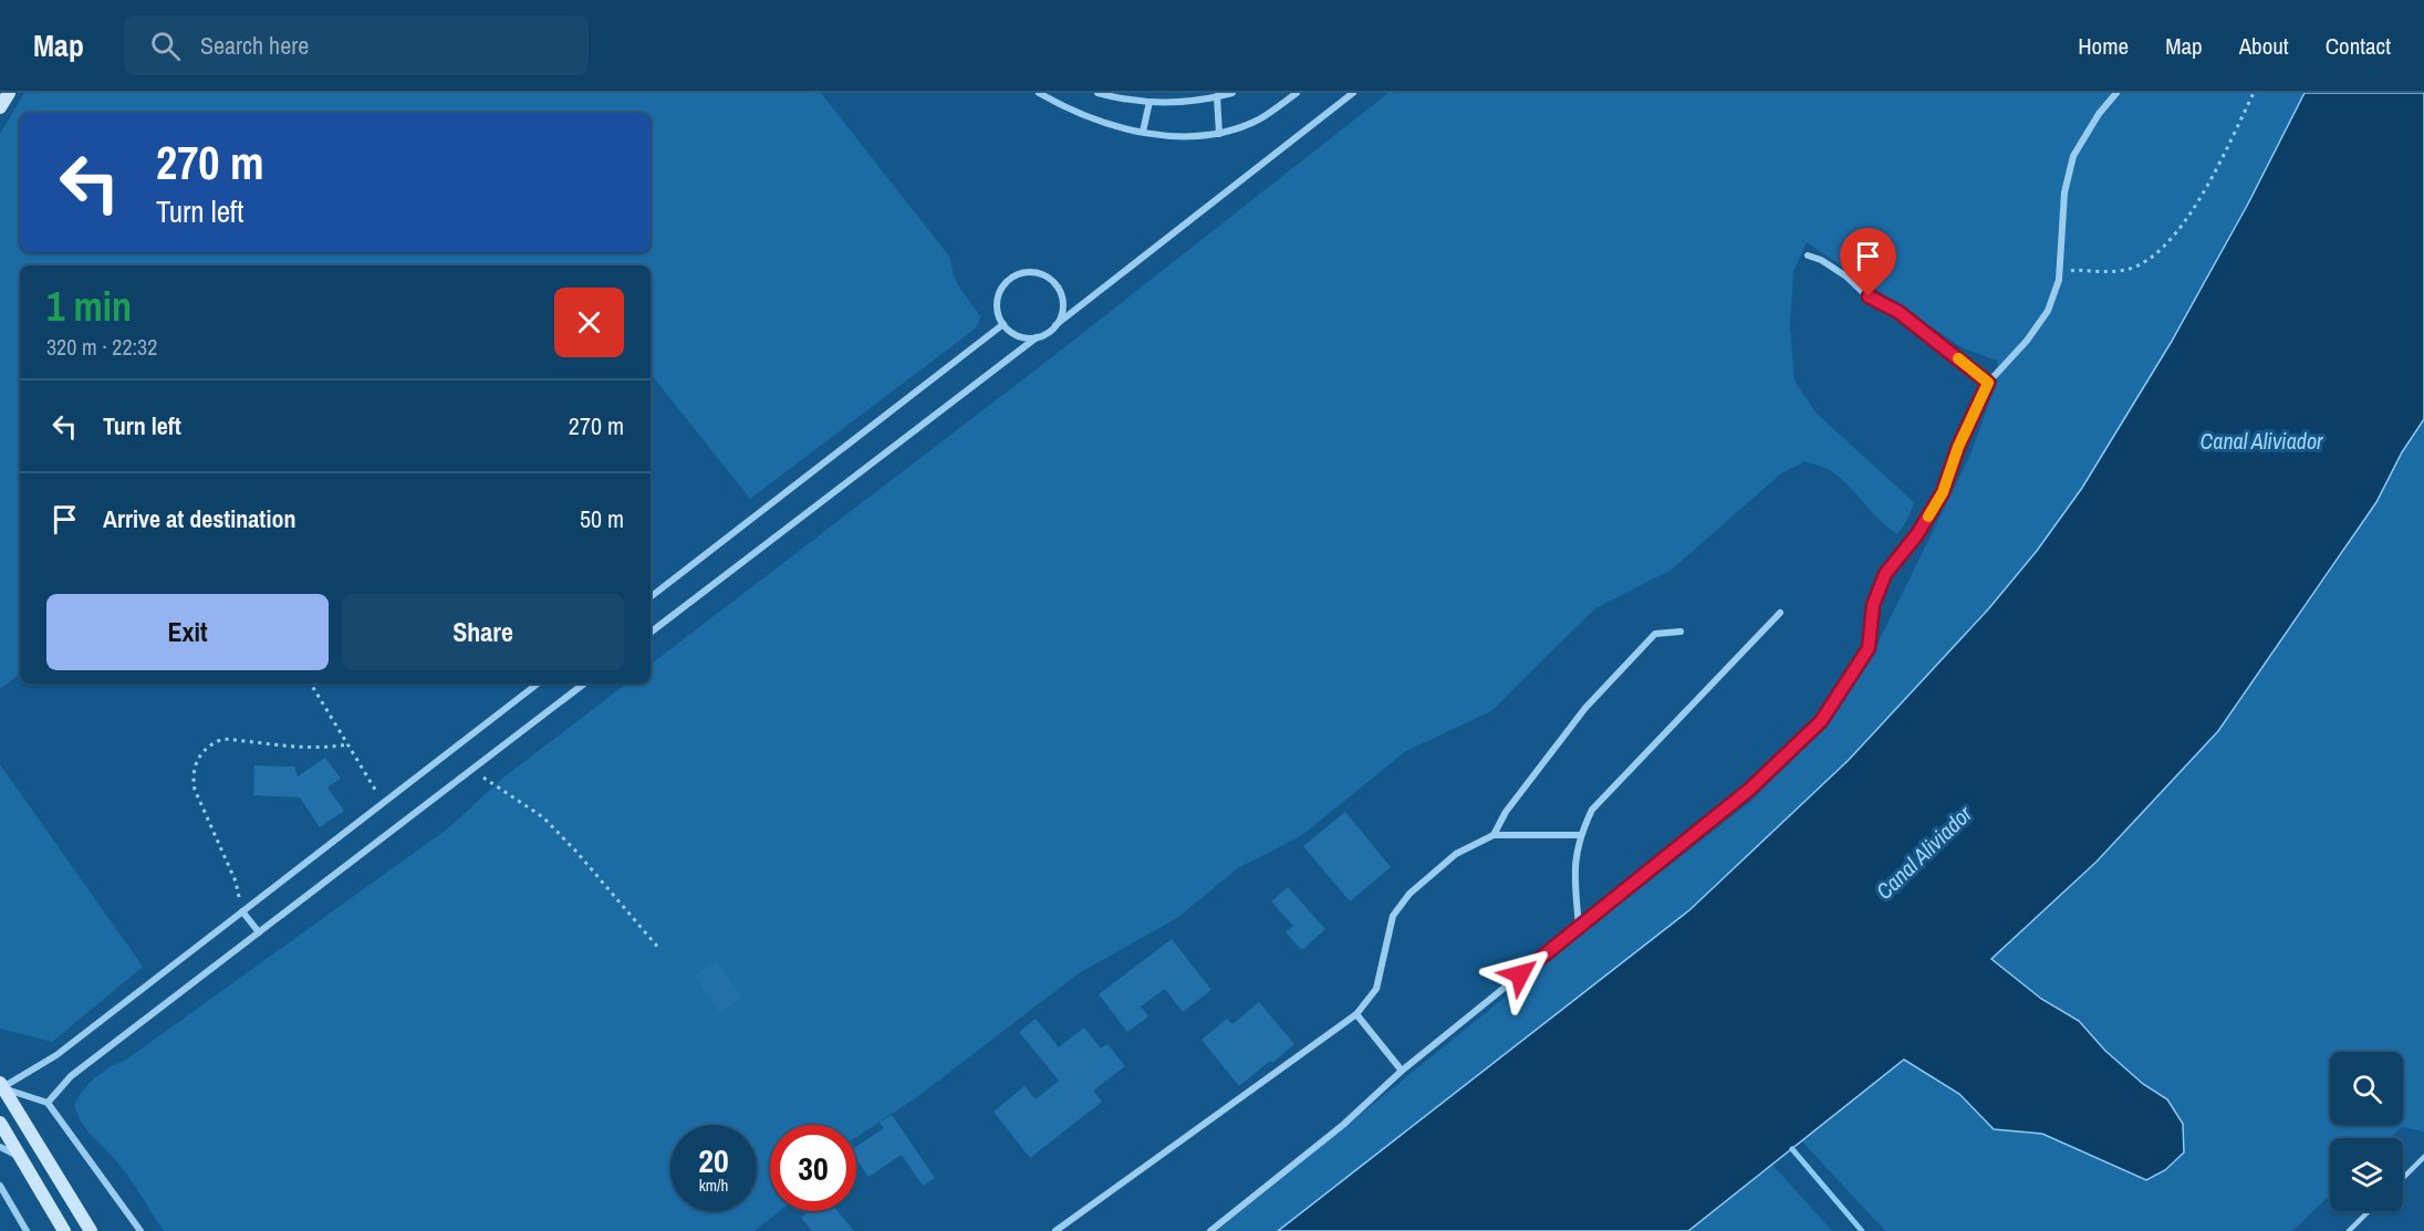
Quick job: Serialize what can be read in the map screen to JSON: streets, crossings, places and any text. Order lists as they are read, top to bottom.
{
  "water": ["Canal Aliviador"],
  "page": {
    "header": "Map",
    "search": "Search here",
    "nav": [
      "Home",
      "Map",
      "About",
      "Contact"
    ],
    "turn": ["270 m", "Turn left"],
    "heading": ["1 min", "320 m · 22:32"],
    "list": [
      {
        "name": "Turn left",
        "value": "270 m"
      },
      {
        "name": "Arrive at destination",
        "value": "50 m"
      }
    ],
    "buttons": ["Exit", "Share"],
    "speed": "20 km/h",
    "limit": "30"
  }
}
